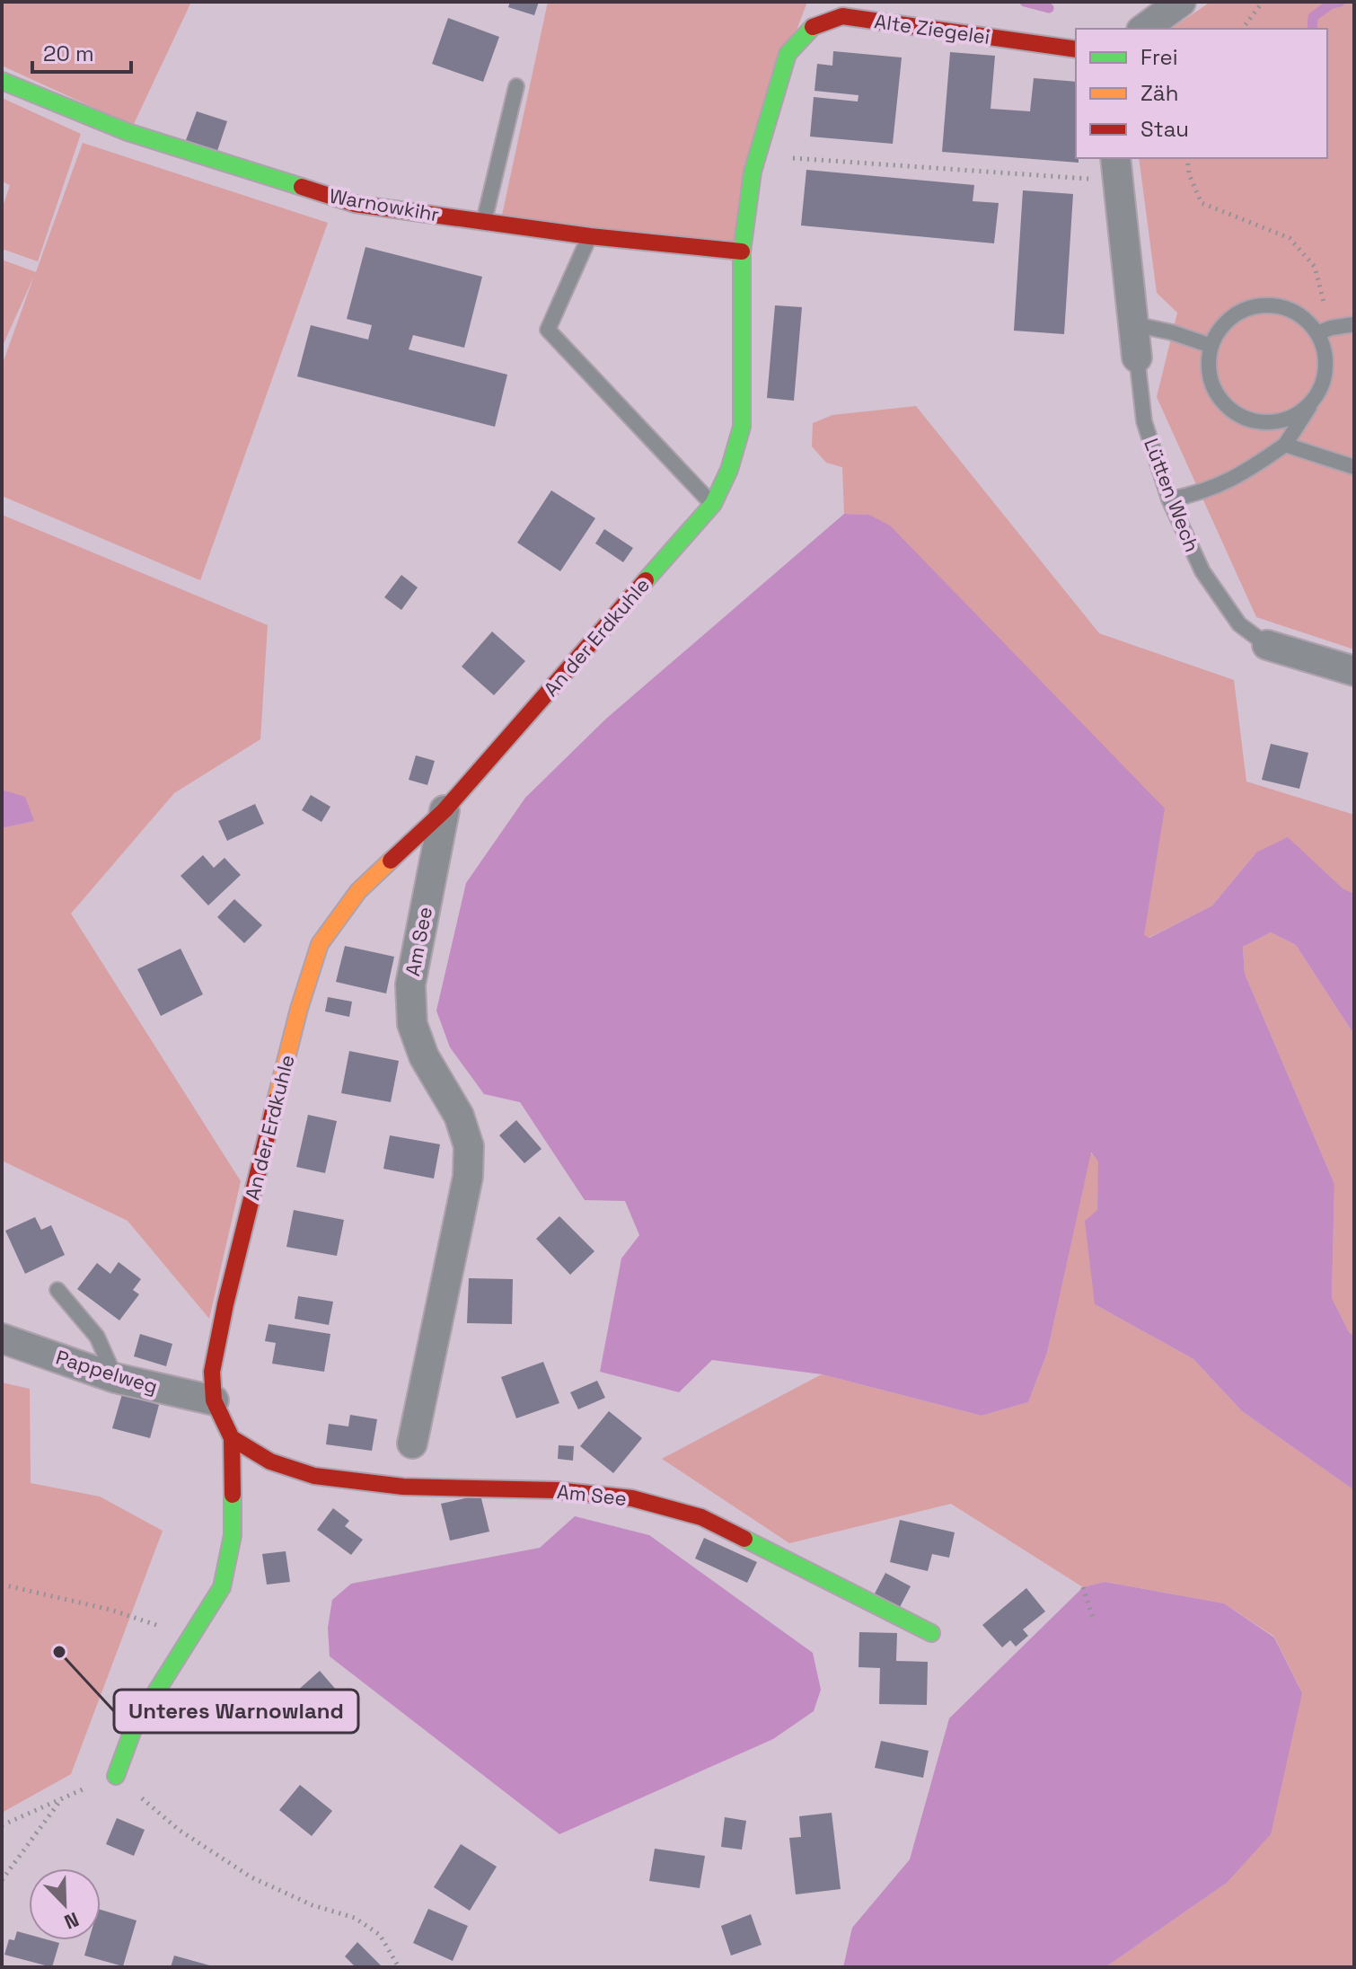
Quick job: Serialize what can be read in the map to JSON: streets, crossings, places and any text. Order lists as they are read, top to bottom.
{
  "streets": {
    "street": [
      "Alte Ziegelei",
      "Warnowkihr",
      "Lütten Wech",
      "An der Erdkuhle",
      "Am See",
      "Pappelweg"
    ]
  },
  "crossings": [
    ["Alte Ziegelei", "Warnowkihr"],
    ["Alte Ziegelei", "An der Erdkuhle"],
    ["Warnowkihr", "An der Erdkuhle"],
    ["An der Erdkuhle", "Am See"],
    ["An der Erdkuhle", "Pappelweg"]
  ],
  "places": ["Unteres Warnowland"],
  "legend": ["Frei", "Zäh", "Stau"],
  "scale_bar": "20 m",
  "north": "bottom right"
}
